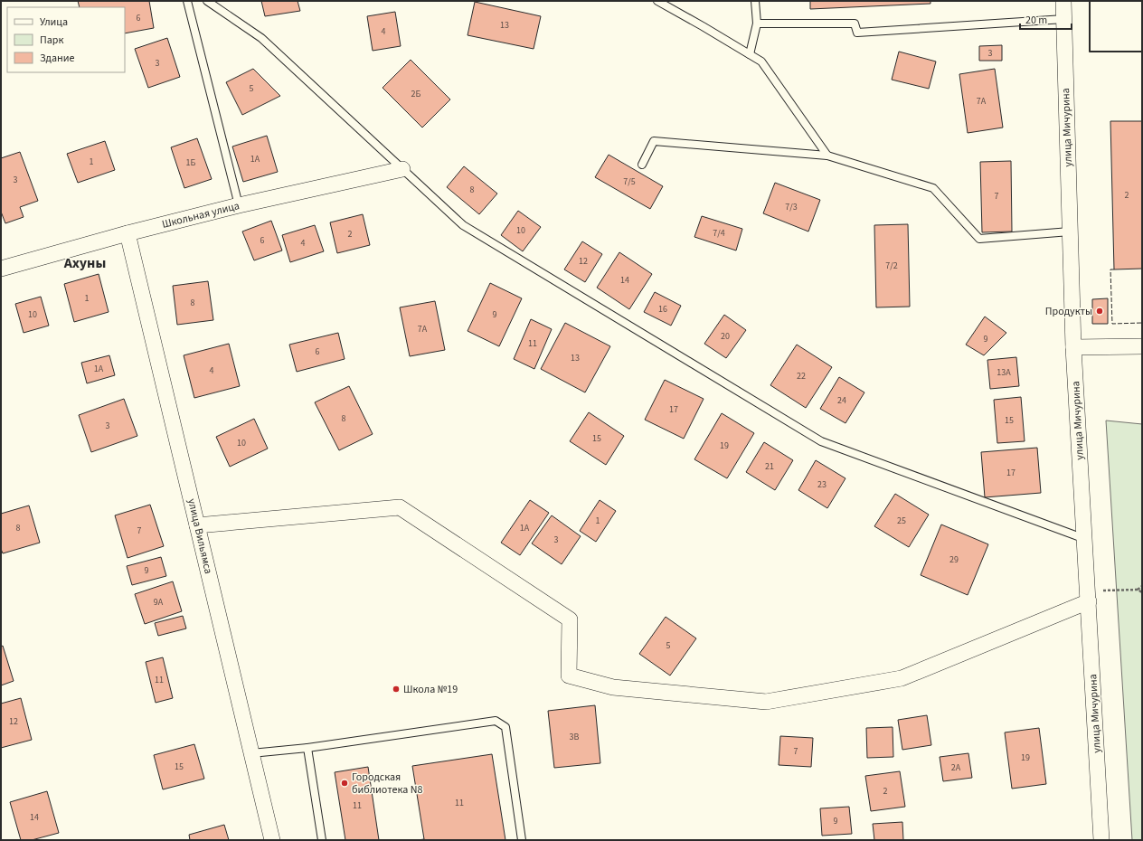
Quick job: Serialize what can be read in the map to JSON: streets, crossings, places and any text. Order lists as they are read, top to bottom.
{
  "streets": {
    "street": ["улица Мичурина", "Школьная улица", "улица Вильямса"]
  },
  "crossings": [
    ["Школьная улица", "улица Вильямса"]
  ],
  "districts": ["Ахуны"],
  "places": ["Продукты", "Школа №19", "Городская библиотека N8"],
  "house_numbers": [
    "6",
    "13",
    "4",
    "3",
    "3",
    "5",
    "2Б",
    "7А",
    "1А",
    "1",
    "1Б",
    "3",
    "7/5",
    "8",
    "2",
    "7",
    "7/3",
    "10",
    "7/4",
    "2",
    "6",
    "4",
    "12",
    "7/2",
    "14",
    "1",
    "8",
    "16",
    "10",
    "9",
    "7А",
    "20",
    "9",
    "11",
    "6",
    "13",
    "1А",
    "4",
    "13А",
    "22",
    "24",
    "17",
    "8",
    "15",
    "3",
    "15",
    "10",
    "19",
    "21",
    "17",
    "23",
    "1",
    "25",
    "8",
    "1А",
    "7",
    "3",
    "29",
    "9",
    "9А",
    "5",
    "11",
    "12",
    "3В",
    "7",
    "19",
    "15",
    "2А",
    "2",
    "11",
    "11",
    "14",
    "9"
  ],
  "legend": ["Улица", "Парк", "Здание"],
  "scale_bar": "20 m"
}
